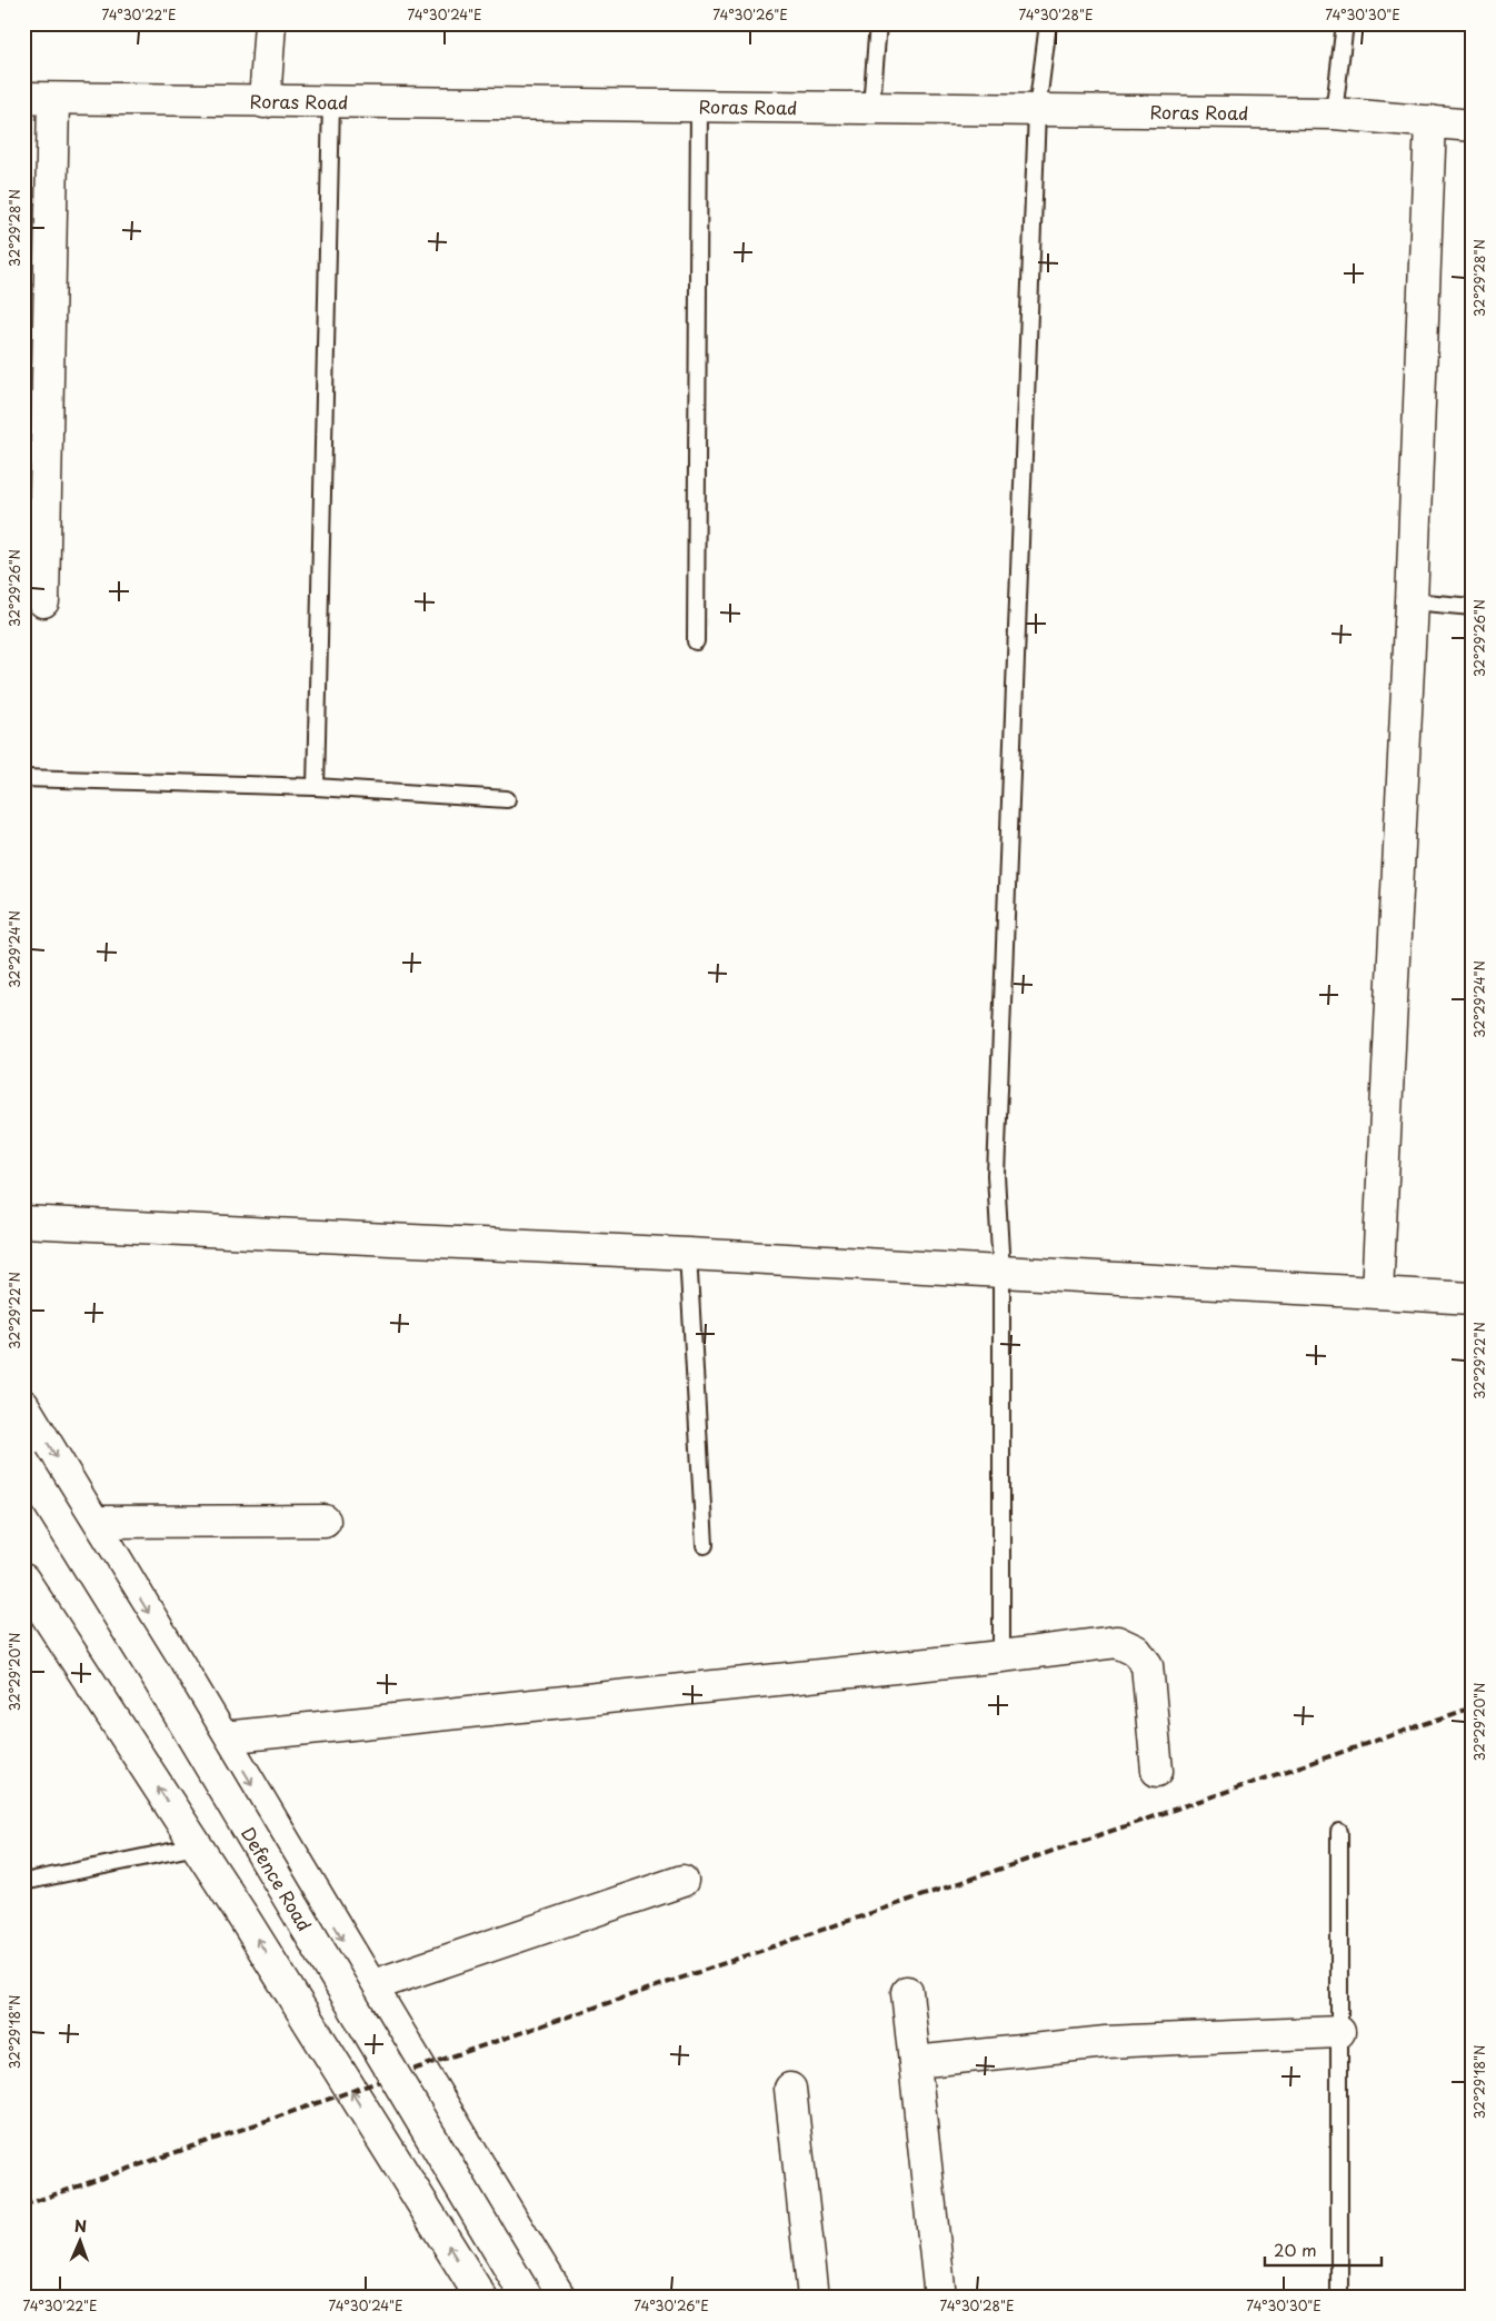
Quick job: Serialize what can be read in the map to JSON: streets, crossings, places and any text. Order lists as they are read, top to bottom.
{
  "streets": {
    "street": ["Roras Road", "Defence Road"]
  },
  "scale_bar": "20 m",
  "north": "top",
  "coordinates": [
    "74°30'22\"E",
    "74°30'24\"E",
    "74°30'26\"E",
    "74°30'28\"E",
    "74°30'30\"E",
    "32°29'28\"N",
    "32°29'26\"N",
    "32°29'24\"N",
    "32°29'22\"N",
    "32°29'20\"N",
    "32°29'18\"N"
  ]
}
